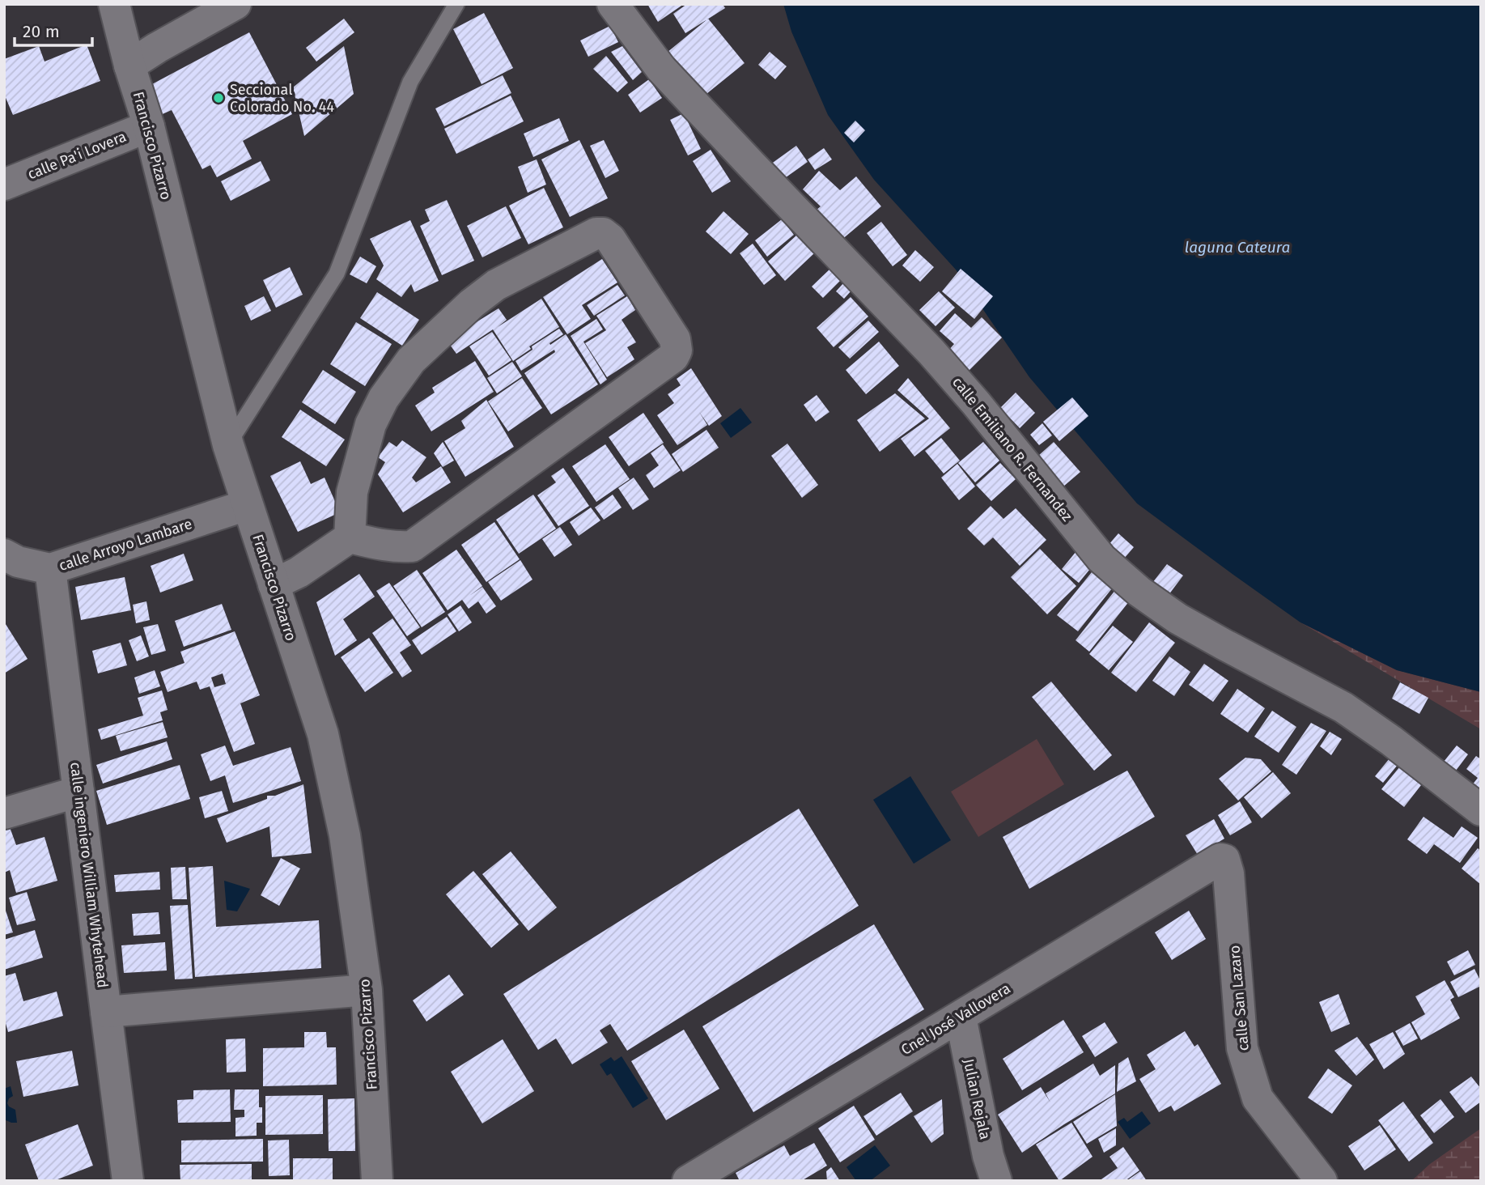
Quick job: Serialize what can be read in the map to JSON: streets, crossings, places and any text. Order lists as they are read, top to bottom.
{
  "streets": {
    "street": [
      "Francisco Pizarro",
      "calle Pa'i Lovera",
      "calle Emiliano R. Fernandez",
      "calle Arroyo Lambare",
      "calle ingeniero William Whytehead",
      "calle San Lazaro",
      "Cnel José Vallovera",
      "Julian Rejala"
    ]
  },
  "crossings": [
    ["Francisco Pizarro", "calle Pa'i Lovera"],
    ["Francisco Pizarro", "calle Arroyo Lambare"],
    ["calle Arroyo Lambare", "calle ingeniero William Whytehead"],
    ["calle San Lazaro", "Cnel José Vallovera"],
    ["Cnel José Vallovera", "Julian Rejala"]
  ],
  "water": ["laguna Cateura"],
  "places": ["Seccional Colorado No. 44"],
  "scale_bar": "20 m"
}
